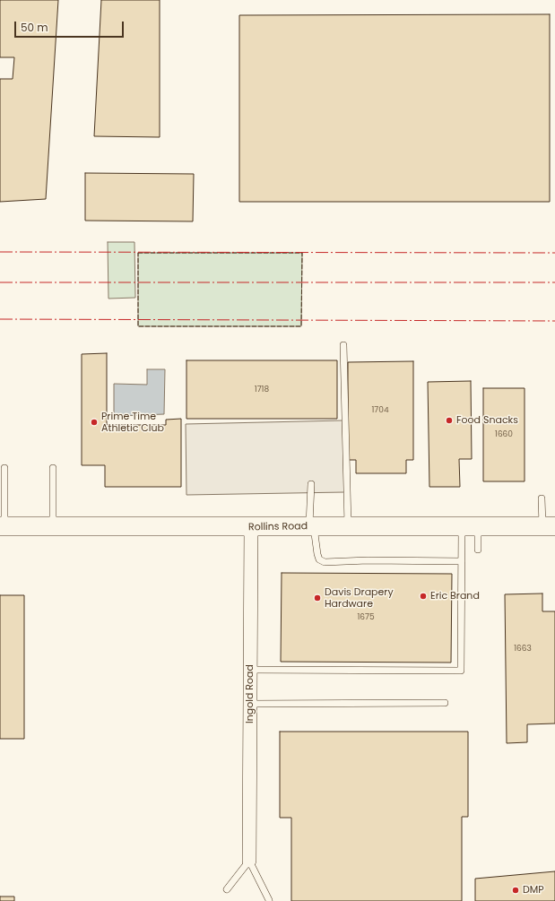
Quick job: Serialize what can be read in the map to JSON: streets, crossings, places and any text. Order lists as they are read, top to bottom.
{
  "streets": {
    "main road": ["Rollins Road"],
    "street": ["Ingold Road"]
  },
  "crossings": [
    ["Rollins Road", "Ingold Road"]
  ],
  "places": [
    "Food Snacks",
    "Prime Time Athletic Club",
    "Eric Brand",
    "Davis Drapery Hardware",
    "DMP"
  ],
  "house_numbers": [
    "1718",
    "1704",
    "1660",
    "1675",
    "1663"
  ],
  "scale_bar": "50 m"
}
